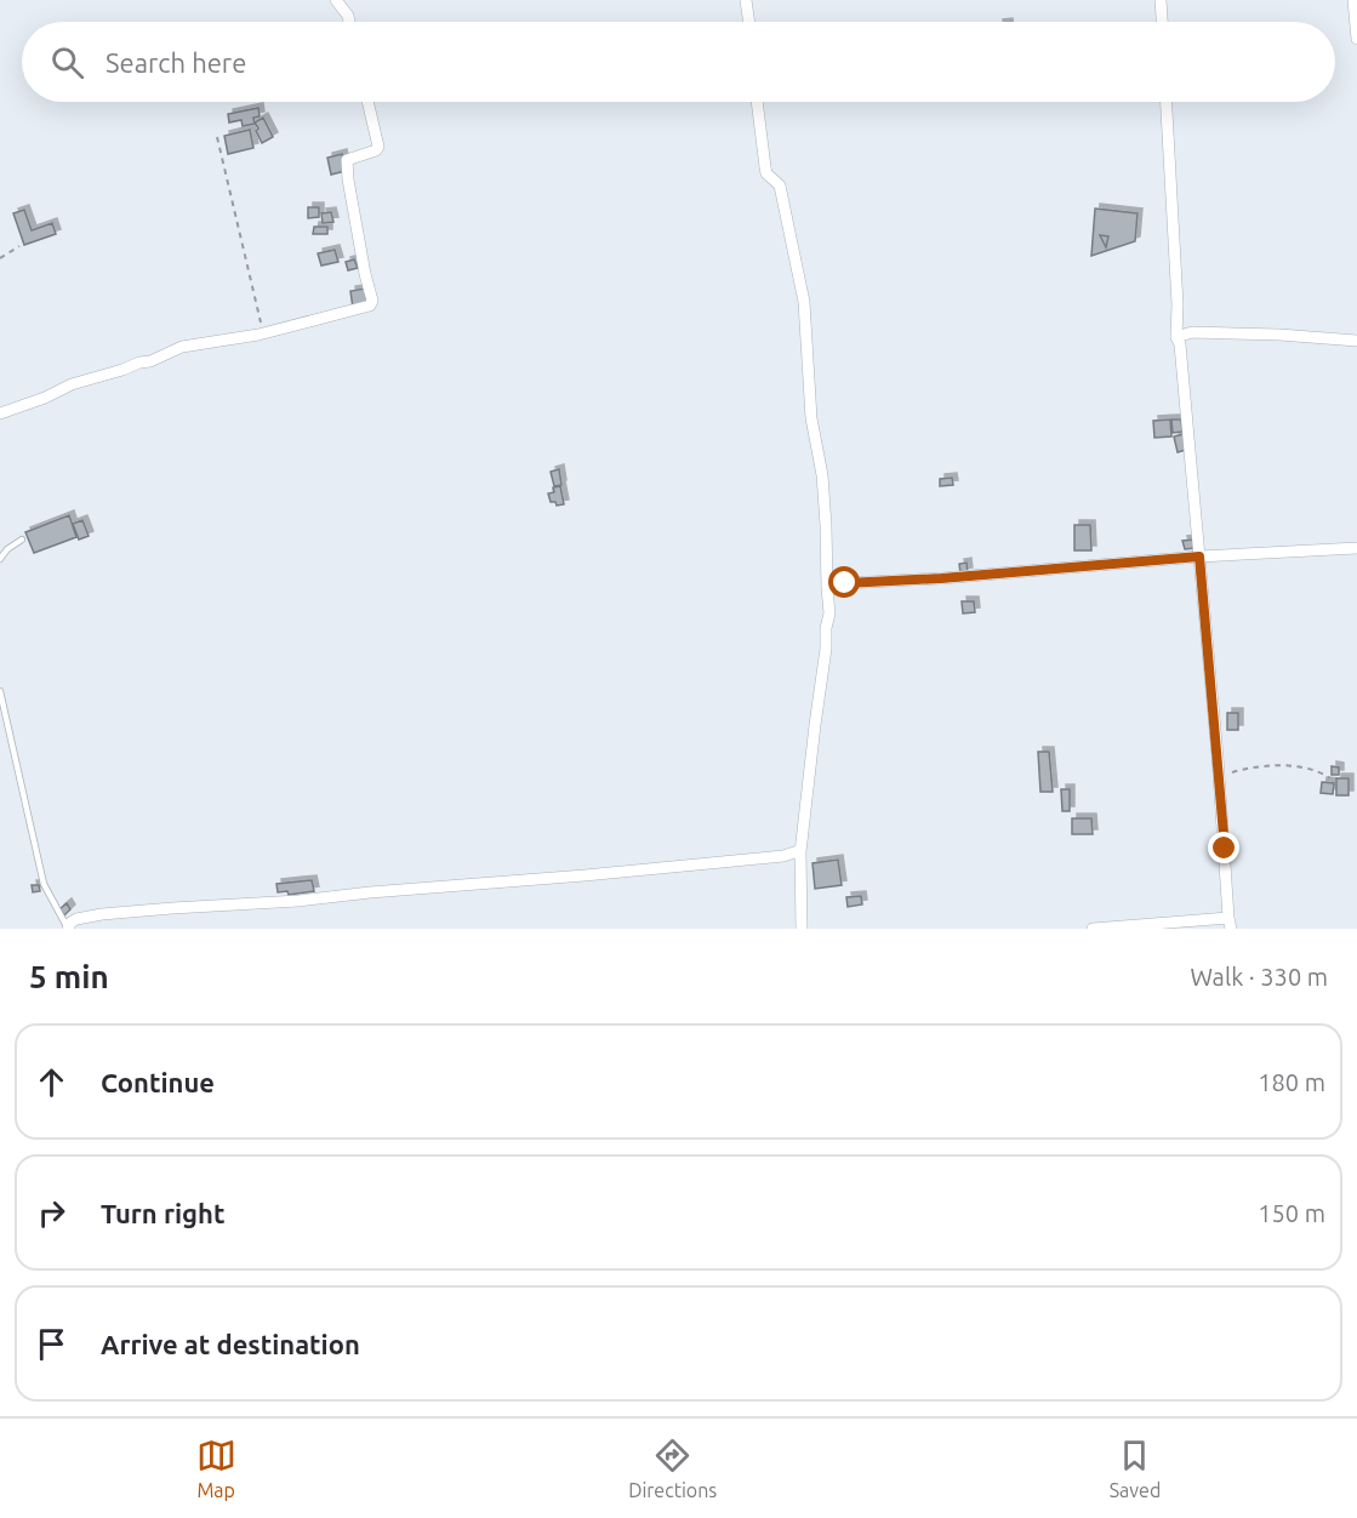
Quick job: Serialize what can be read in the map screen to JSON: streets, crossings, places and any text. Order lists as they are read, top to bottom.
{
  "page": {
    "search": "Search here",
    "heading": ["5 min", "Walk · 330 m"],
    "list": [
      ["Continue", "180 m"],
      ["Turn right", "150 m"],
      "Arrive at destination"
    ],
    "nav": ["Map", "Directions", "Saved"]
  }
}
